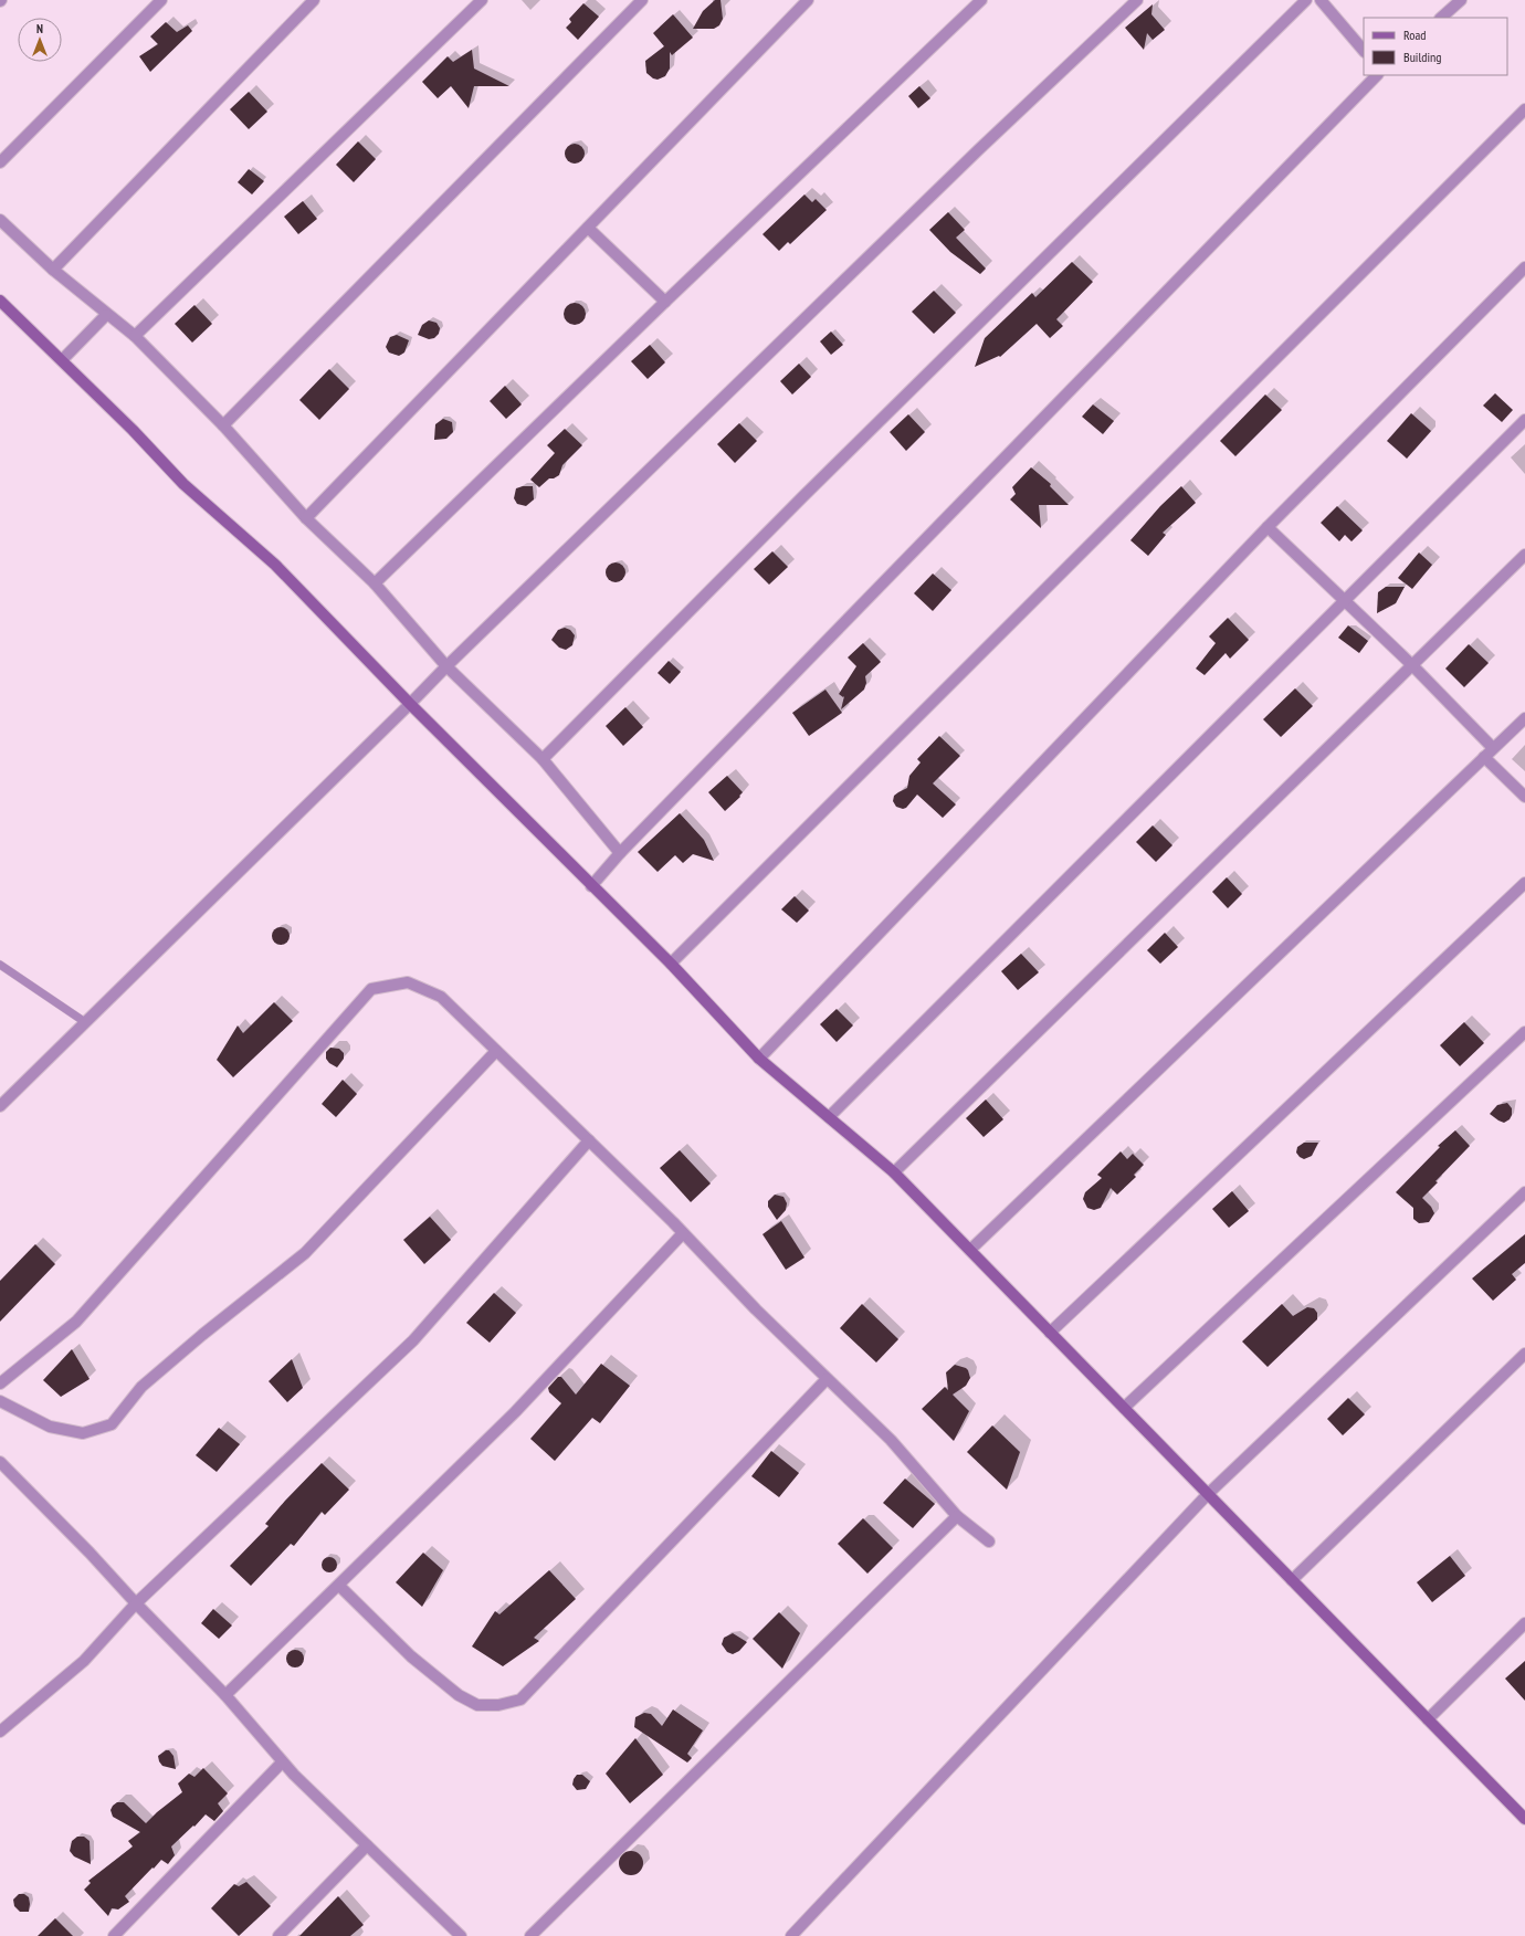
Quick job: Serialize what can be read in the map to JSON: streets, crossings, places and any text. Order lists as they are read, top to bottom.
{
  "legend": ["Road", "Building"],
  "north": "top"
}
